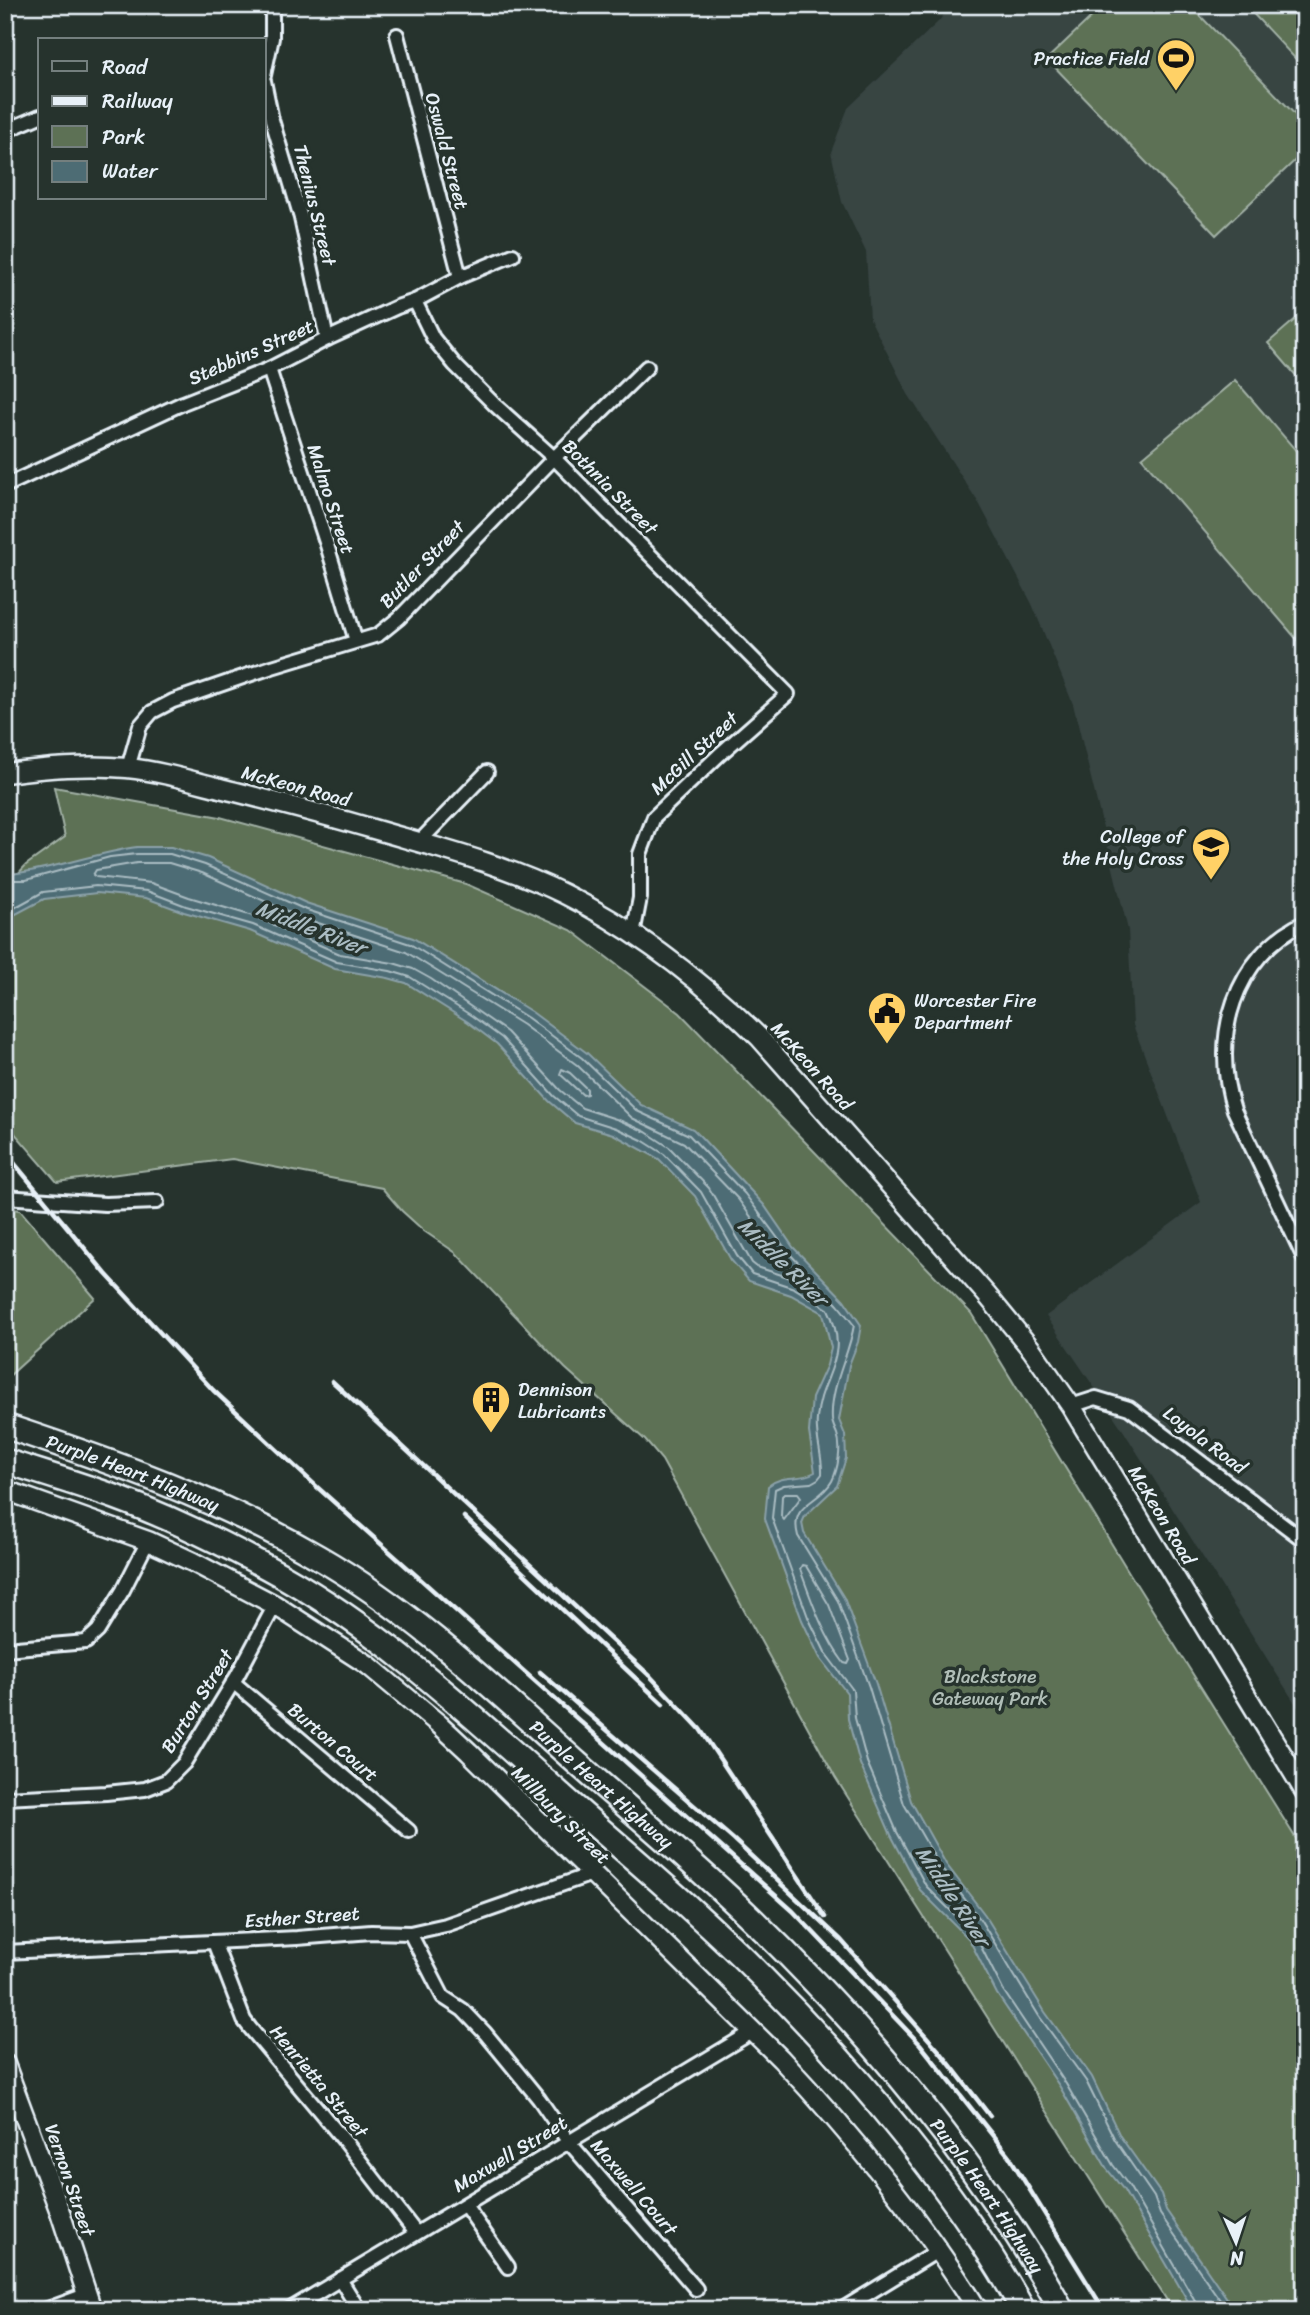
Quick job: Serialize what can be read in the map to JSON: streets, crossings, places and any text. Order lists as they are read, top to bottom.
{
  "streets": {
    "highway": ["Purple Heart Highway"],
    "main road": ["McKeon Road", "Millbury Street", "Vernon Street"],
    "street": [
      "Oswald Street",
      "Thenius Street",
      "Stebbins Street",
      "Bothnia Street",
      "Malmo Street",
      "Butler Street",
      "McGill Street",
      "Loyola Road",
      "Burton Street",
      "Burton Court",
      "Esther Street",
      "Henrietta Street",
      "Maxwell Street",
      "Maxwell Court"
    ]
  },
  "crossings": [
    ["Oswald Street", "Stebbins Street"],
    ["Thenius Street", "Stebbins Street"],
    ["Stebbins Street", "Bothnia Street"],
    ["Stebbins Street", "Malmo Street"],
    ["Bothnia Street", "Butler Street"],
    ["Bothnia Street", "McGill Street"],
    ["Malmo Street", "Butler Street"],
    ["Butler Street", "McKeon Road"],
    ["McGill Street", "McKeon Road"],
    ["McKeon Road", "Loyola Road"],
    ["Burton Street", "Burton Court"],
    ["Burton Street", "Millbury Street"],
    ["Millbury Street", "Esther Street"],
    ["Millbury Street", "Maxwell Street"],
    ["Esther Street", "Henrietta Street"],
    ["Esther Street", "Maxwell Court"],
    ["Henrietta Street", "Maxwell Street"],
    ["Maxwell Street", "Maxwell Court"]
  ],
  "water": ["Middle River"],
  "parks": ["Blackstone Gateway Park"],
  "places": {
    "sports": ["Practice Field"],
    "school or university": ["College of the Holy Cross"],
    "public building": ["Worcester Fire Department"],
    "building": ["Dennison Lubricants"]
  },
  "legend": [
    "Road",
    "Railway",
    "Park",
    "Water"
  ],
  "north": "bottom"
}
